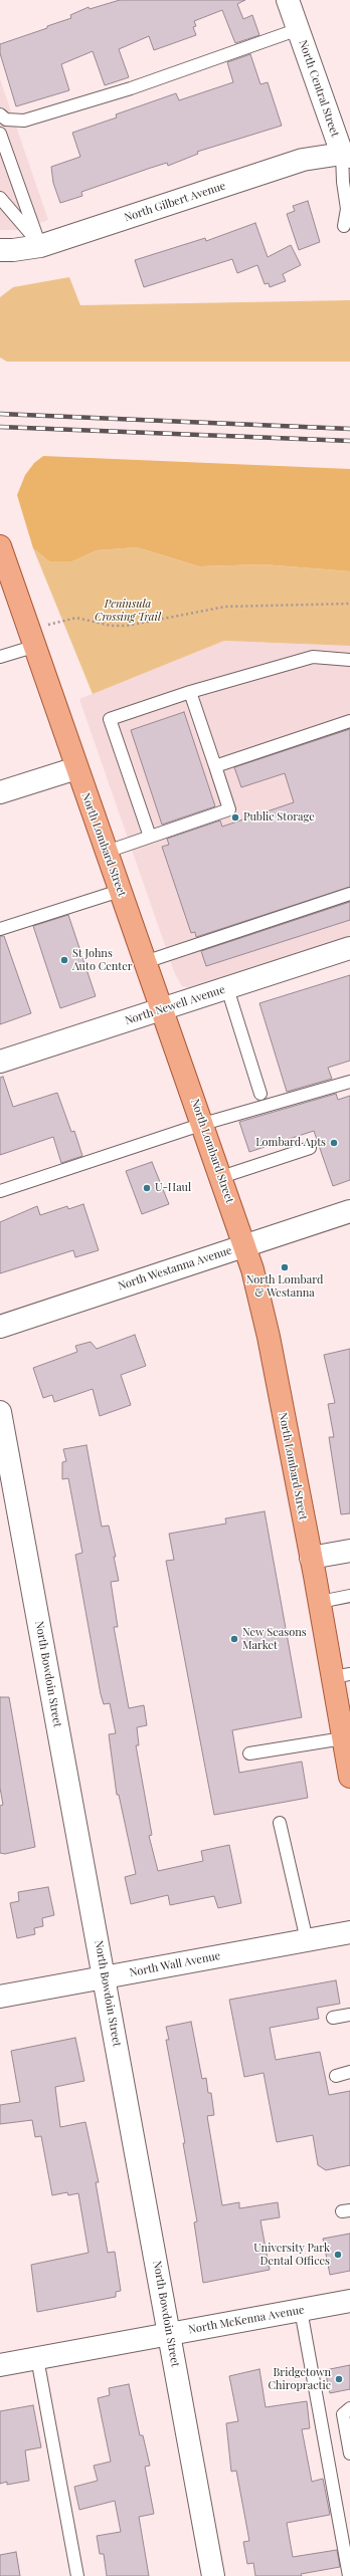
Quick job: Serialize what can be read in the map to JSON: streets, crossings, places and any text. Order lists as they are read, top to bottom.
{
  "streets": {
    "main road": ["North Lombard Street"],
    "street": [
      "North Central Street",
      "North Gilbert Avenue",
      "North Newell Avenue",
      "North Westanna Avenue",
      "North Bowdoin Street",
      "North Wall Avenue",
      "North McKenna Avenue"
    ]
  },
  "crossings": [
    ["North Central Street", "North Gilbert Avenue"],
    ["North Lombard Street", "North Newell Avenue"],
    ["North Lombard Street", "North Westanna Avenue"],
    ["North Bowdoin Street", "North Wall Avenue"],
    ["North Bowdoin Street", "North McKenna Avenue"]
  ],
  "parks": ["Peninsula Crossing Trail"],
  "places": [
    "Public Storage",
    "St Johns Auto Center",
    "Lombard Apts",
    "U-Haul",
    "North Lombard & Westanna",
    "New Seasons Market",
    "University Park Dental Offices",
    "Bridgetown Chiropractic"
  ]
}
